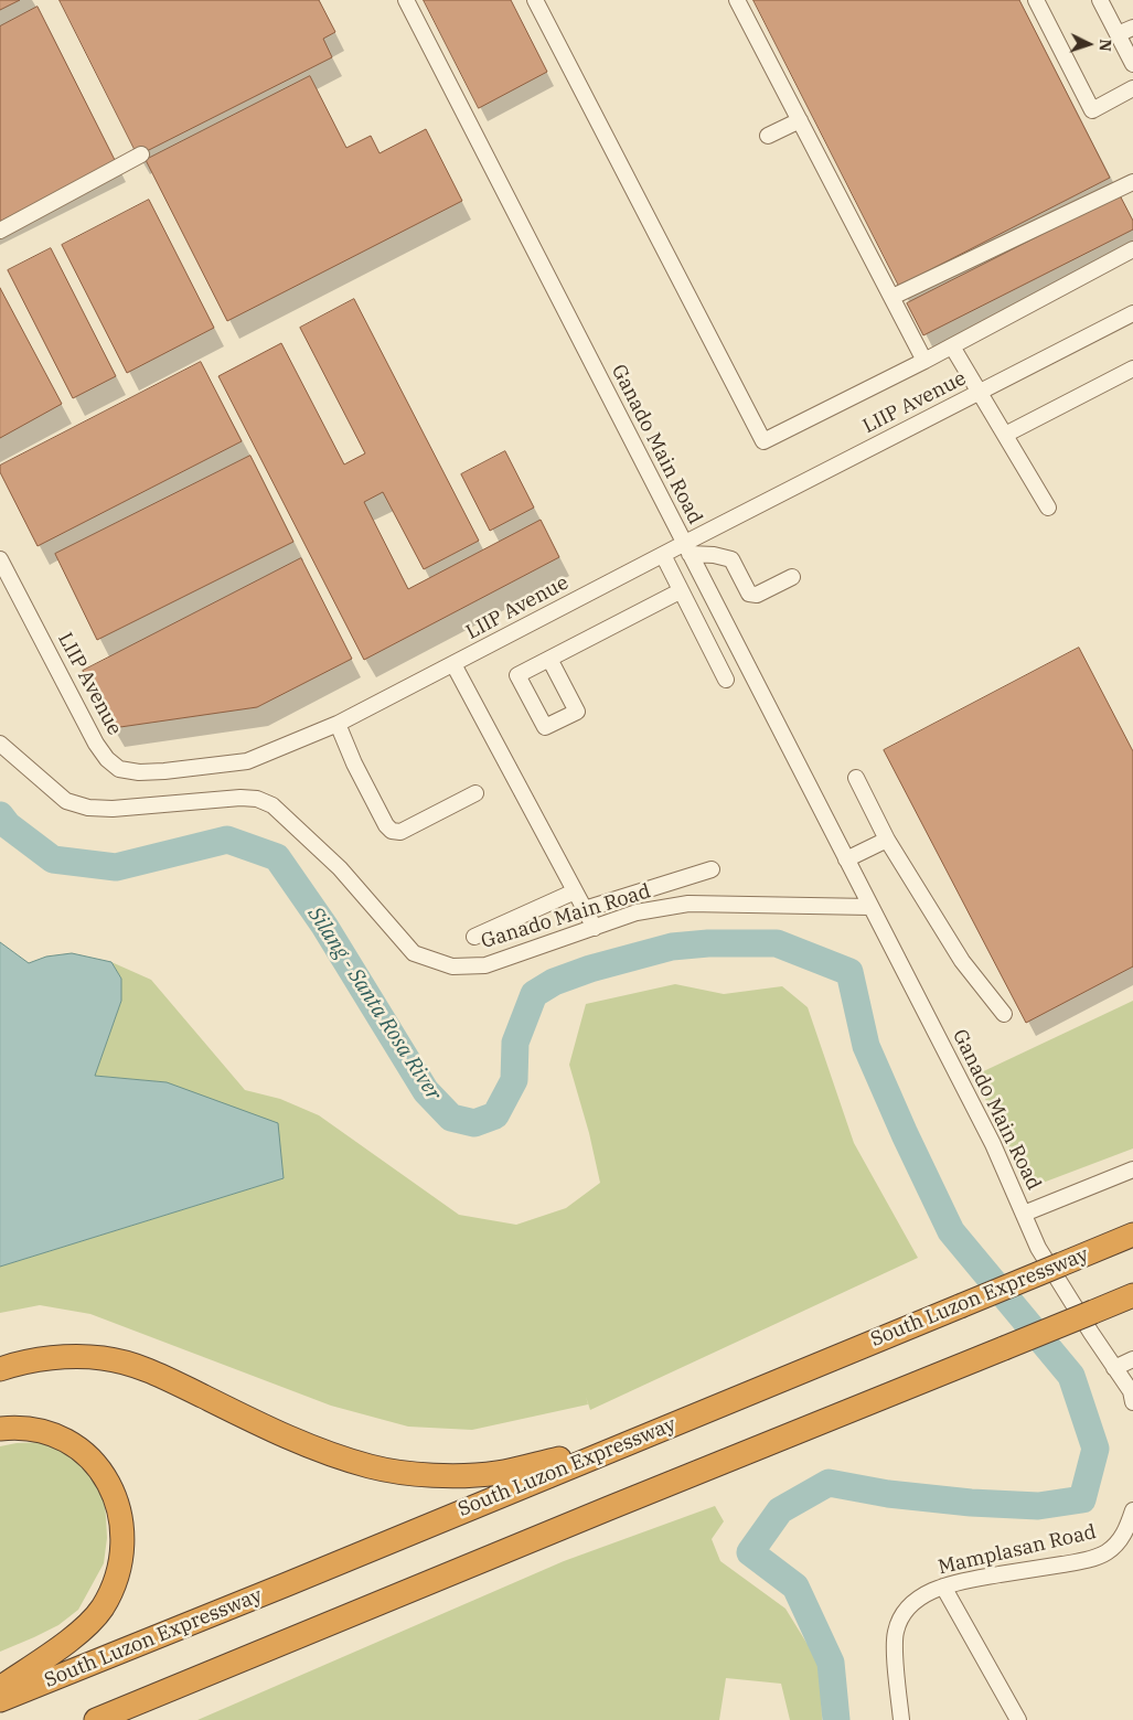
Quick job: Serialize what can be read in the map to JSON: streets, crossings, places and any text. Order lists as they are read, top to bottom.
{
  "streets": {
    "highway": ["South Luzon Expressway"],
    "street": ["LIIP Avenue", "Ganado Main Road", "Mamplasan Road"]
  },
  "crossings": [
    ["LIIP Avenue", "Ganado Main Road"]
  ],
  "water": ["Silang - Santa Rosa River"],
  "north": "right"
}
